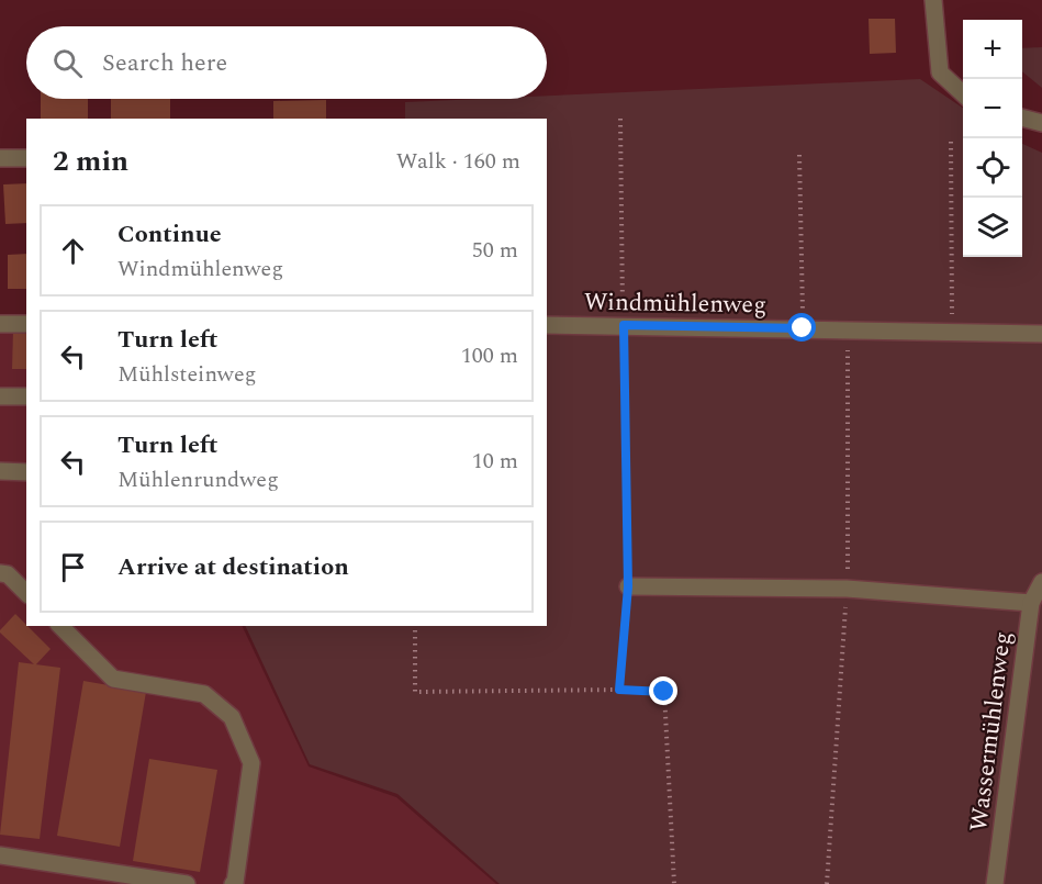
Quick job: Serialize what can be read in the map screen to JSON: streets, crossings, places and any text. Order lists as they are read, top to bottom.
{
  "streets": {
    "street": ["Windmühlenweg", "Wassermühlenweg"]
  },
  "page": {
    "map_buttons": ["+", "−"],
    "search": "Search here",
    "heading": ["2 min", "Walk · 160 m"],
    "list": [
      ["Continue", "Windmühlenweg", "50 m"],
      ["Turn left", "Mühlsteinweg", "100 m"],
      ["Turn left", "Mühlenrundweg", "10 m"],
      "Arrive at destination"
    ]
  }
}
